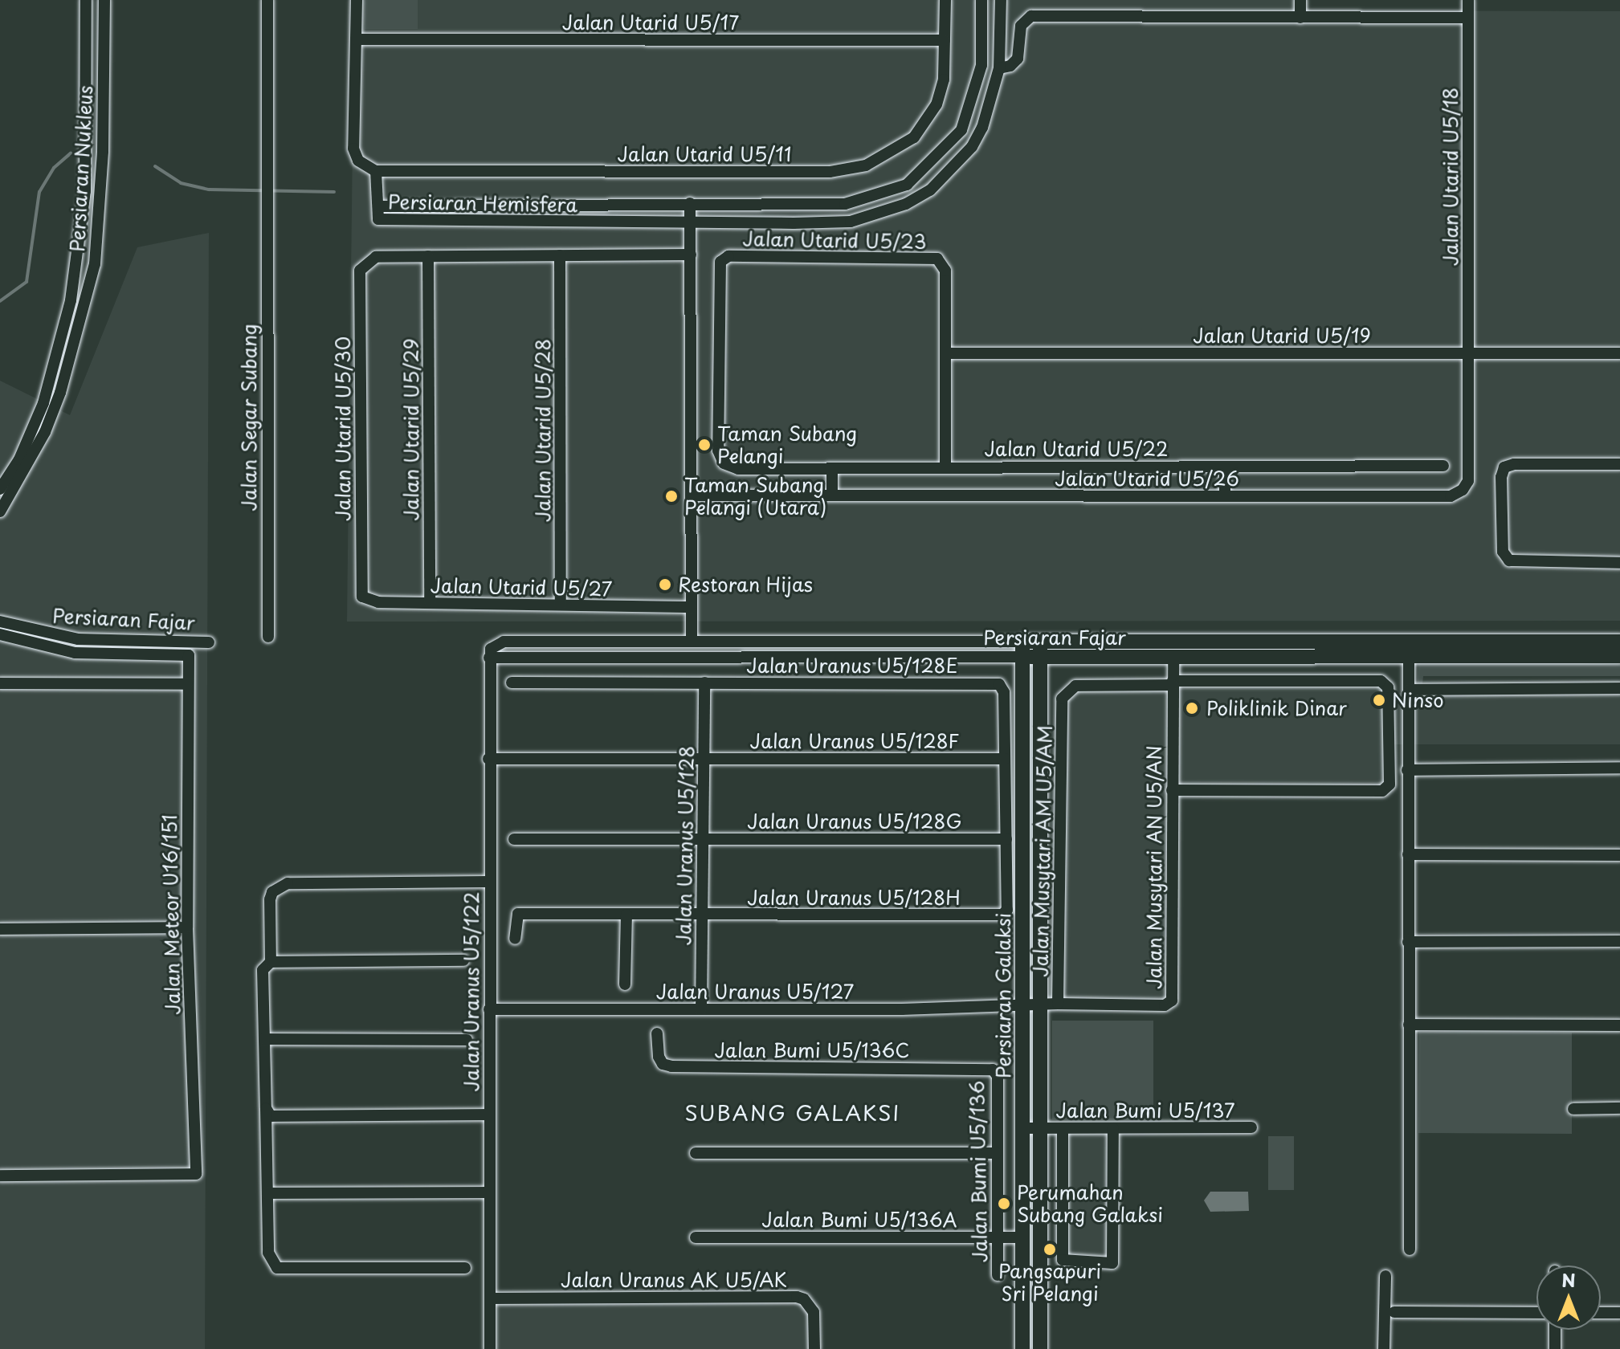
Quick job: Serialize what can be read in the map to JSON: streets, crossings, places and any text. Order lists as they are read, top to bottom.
{
  "streets": {
    "main road": ["Persiaran Fajar", "Persiaran Galaksi"],
    "street": [
      "Jalan Utarid U5/17",
      "Jalan Utarid U5/11",
      "Persiaran Nukleus",
      "Jalan Utarid U5/18",
      "Persiaran Hemisfera",
      "Jalan Utarid U5/23",
      "Jalan Utarid U5/19",
      "Jalan Segar Subang",
      "Jalan Utarid U5/30",
      "Jalan Utarid U5/29",
      "Jalan Utarid U5/28",
      "Jalan Utarid U5/22",
      "Jalan Utarid U5/26",
      "Jalan Utarid U5/27",
      "Jalan Uranus U5/128E",
      "Jalan Uranus U5/128F",
      "Jalan Uranus U5/128G",
      "Jalan Uranus U5/128",
      "Jalan Musytari AM U5/AM",
      "Jalan Musytari AN U5/AN",
      "Jalan Uranus U5/128H",
      "Jalan Meteor U16/151",
      "Jalan Uranus U5/122",
      "Jalan Uranus U5/127",
      "Jalan Bumi U5/136C",
      "Jalan Bumi U5/137",
      "Jalan Bumi U5/136",
      "Jalan Bumi U5/136A",
      "Jalan Uranus AK U5/AK"
    ]
  },
  "crossings": [
    ["Jalan Utarid U5/17", "Jalan Utarid U5/11"],
    ["Jalan Utarid U5/18", "Jalan Utarid U5/19"],
    ["Jalan Utarid U5/18", "Jalan Utarid U5/26"],
    ["Jalan Utarid U5/23", "Jalan Utarid U5/19"],
    ["Jalan Utarid U5/23", "Jalan Utarid U5/22"],
    ["Jalan Utarid U5/19", "Jalan Utarid U5/26"],
    ["Jalan Utarid U5/30", "Jalan Utarid U5/29"],
    ["Jalan Utarid U5/30", "Jalan Utarid U5/27"],
    ["Jalan Utarid U5/29", "Jalan Utarid U5/27"],
    ["Jalan Utarid U5/28", "Jalan Utarid U5/27"],
    ["Persiaran Fajar", "Jalan Musytari AN U5/AN"],
    ["Persiaran Fajar", "Jalan Meteor U16/151"],
    ["Persiaran Fajar", "Jalan Uranus U5/122"],
    ["Persiaran Fajar", "Persiaran Galaksi"],
    ["Jalan Uranus U5/128E", "Jalan Uranus U5/128F"],
    ["Jalan Uranus U5/128E", "Jalan Uranus U5/128"],
    ["Jalan Uranus U5/128F", "Jalan Uranus U5/128"],
    ["Jalan Uranus U5/128F", "Jalan Uranus U5/122"],
    ["Jalan Uranus U5/128G", "Jalan Uranus U5/128"],
    ["Jalan Uranus U5/128G", "Jalan Uranus U5/128H"],
    ["Jalan Uranus U5/128", "Jalan Uranus U5/128H"],
    ["Jalan Uranus U5/128", "Jalan Uranus U5/127"],
    ["Jalan Musytari AM U5/AM", "Jalan Musytari AN U5/AN"],
    ["Jalan Musytari AM U5/AM", "Jalan Uranus U5/127"],
    ["Jalan Musytari AM U5/AM", "Persiaran Galaksi"],
    ["Jalan Uranus U5/122", "Jalan Uranus U5/127"],
    ["Jalan Uranus U5/122", "Jalan Uranus AK U5/AK"],
    ["Jalan Uranus U5/127", "Persiaran Galaksi"],
    ["Persiaran Galaksi", "Jalan Bumi U5/137"],
    ["Persiaran Galaksi", "Jalan Bumi U5/136A"],
    ["Jalan Bumi U5/136C", "Jalan Bumi U5/136"],
    ["Jalan Bumi U5/136", "Jalan Bumi U5/136A"]
  ],
  "districts": ["SUBANG GALAKSI"],
  "places": [
    "Taman Subang Pelangi",
    "Taman Subang Pelangi (Utara)",
    "Restoran Hijas",
    "Ninso",
    "Poliklinik Dinar",
    "Perumahan Subang Galaksi",
    "Pangsapuri Sri Pelangi"
  ],
  "north": "top"
}
